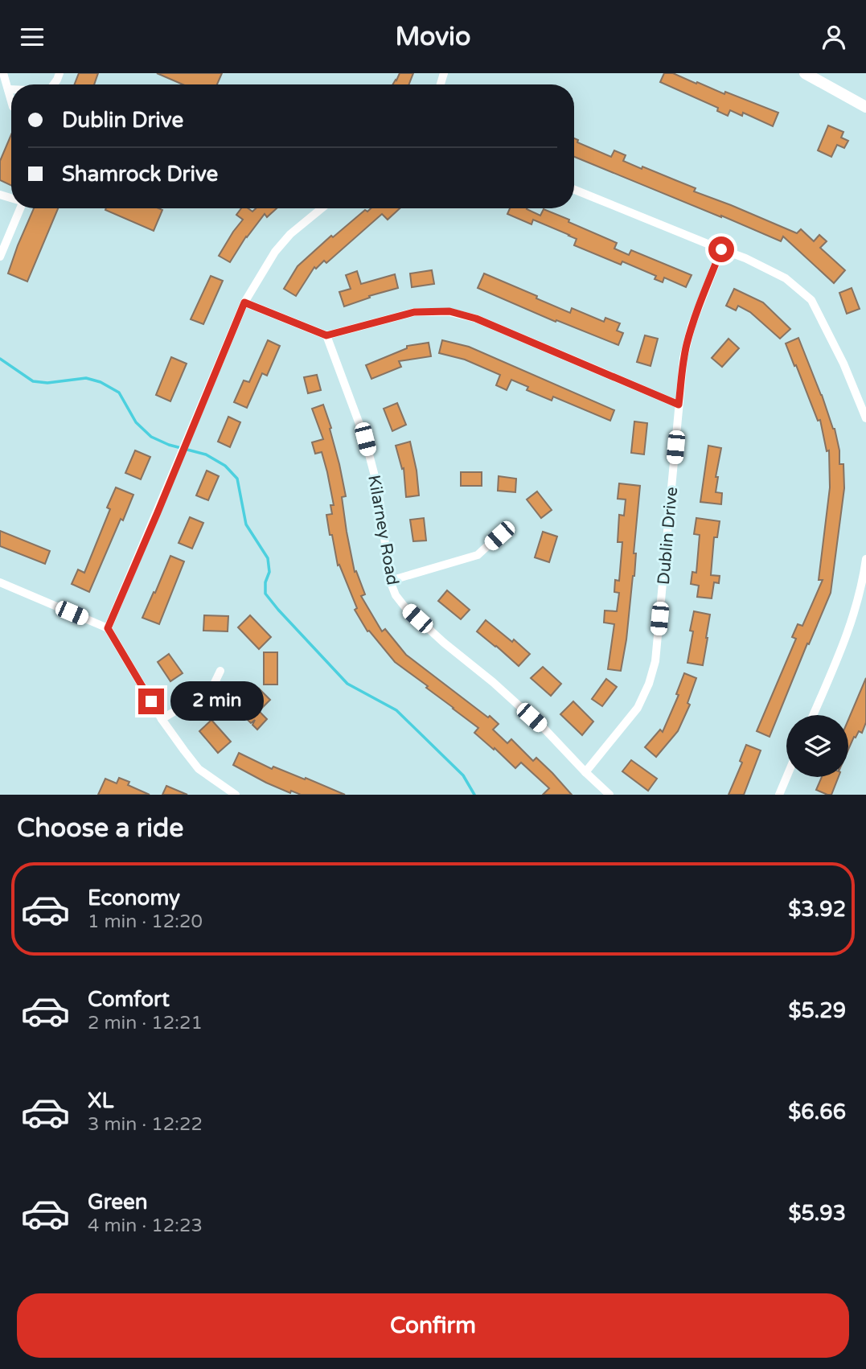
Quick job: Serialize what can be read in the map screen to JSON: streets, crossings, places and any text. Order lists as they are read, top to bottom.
{
  "streets": {
    "street": ["Kilarney Road", "Dublin Drive"]
  },
  "crossings": [
    ["Kilarney Road", "Dublin Drive"]
  ],
  "page": {
    "header": "Movio",
    "banner": ["Dublin Drive", "Shamrock Drive"],
    "bubble": "2 min",
    "heading": "Choose a ride",
    "list": [
      {
        "name": "Economy",
        "note": "1 min · 12:20",
        "value": "$3.92"
      },
      {
        "name": "Comfort",
        "note": "2 min · 12:21",
        "value": "$5.29"
      },
      {
        "name": "XL",
        "note": "3 min · 12:22",
        "value": "$6.66"
      },
      {
        "name": "Green",
        "note": "4 min · 12:23",
        "value": "$5.93"
      }
    ],
    "buttons": "Confirm"
  }
}
